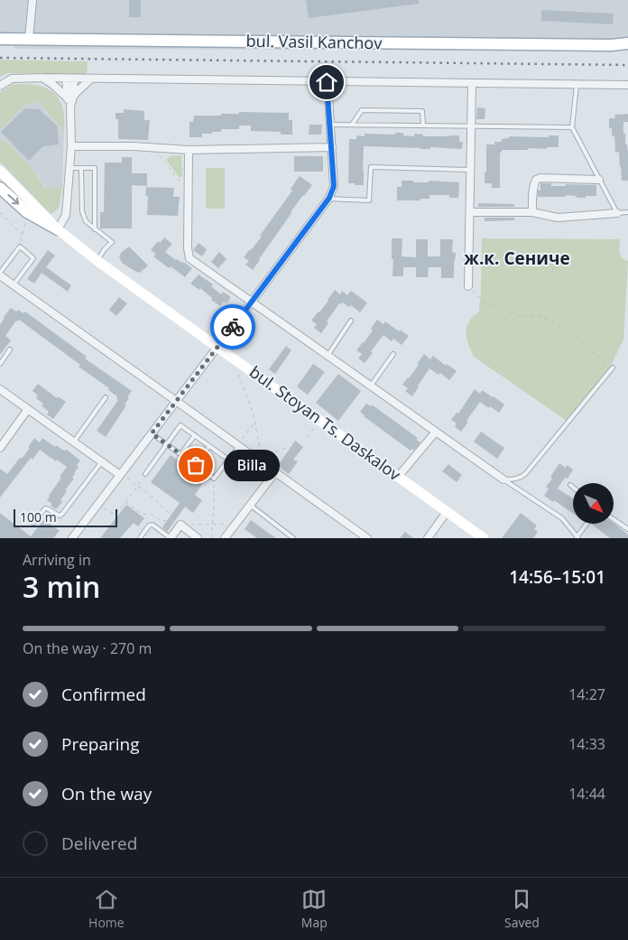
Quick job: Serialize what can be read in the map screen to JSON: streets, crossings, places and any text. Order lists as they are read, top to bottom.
{
  "streets": {
    "main road": ["bul. Vasil Kanchov"],
    "street": ["bul. Stoyan Ts. Daskalov"]
  },
  "districts": ["ж.к. Сениче"],
  "places": ["Billa"],
  "scale_bar": "100 m",
  "north": "bottom right",
  "page": {
    "bubble": "Billa",
    "scale": "100 m",
    "heading": ["3 min", "Arriving in", "14:56–15:01"],
    "bar": "On the way · 270 m",
    "list": [
      ["Confirmed", "14:27"],
      ["Preparing", "14:33"],
      ["On the way", "14:44"],
      "Delivered"
    ],
    "tabs": ["Home", "Map", "Saved"]
  }
}
